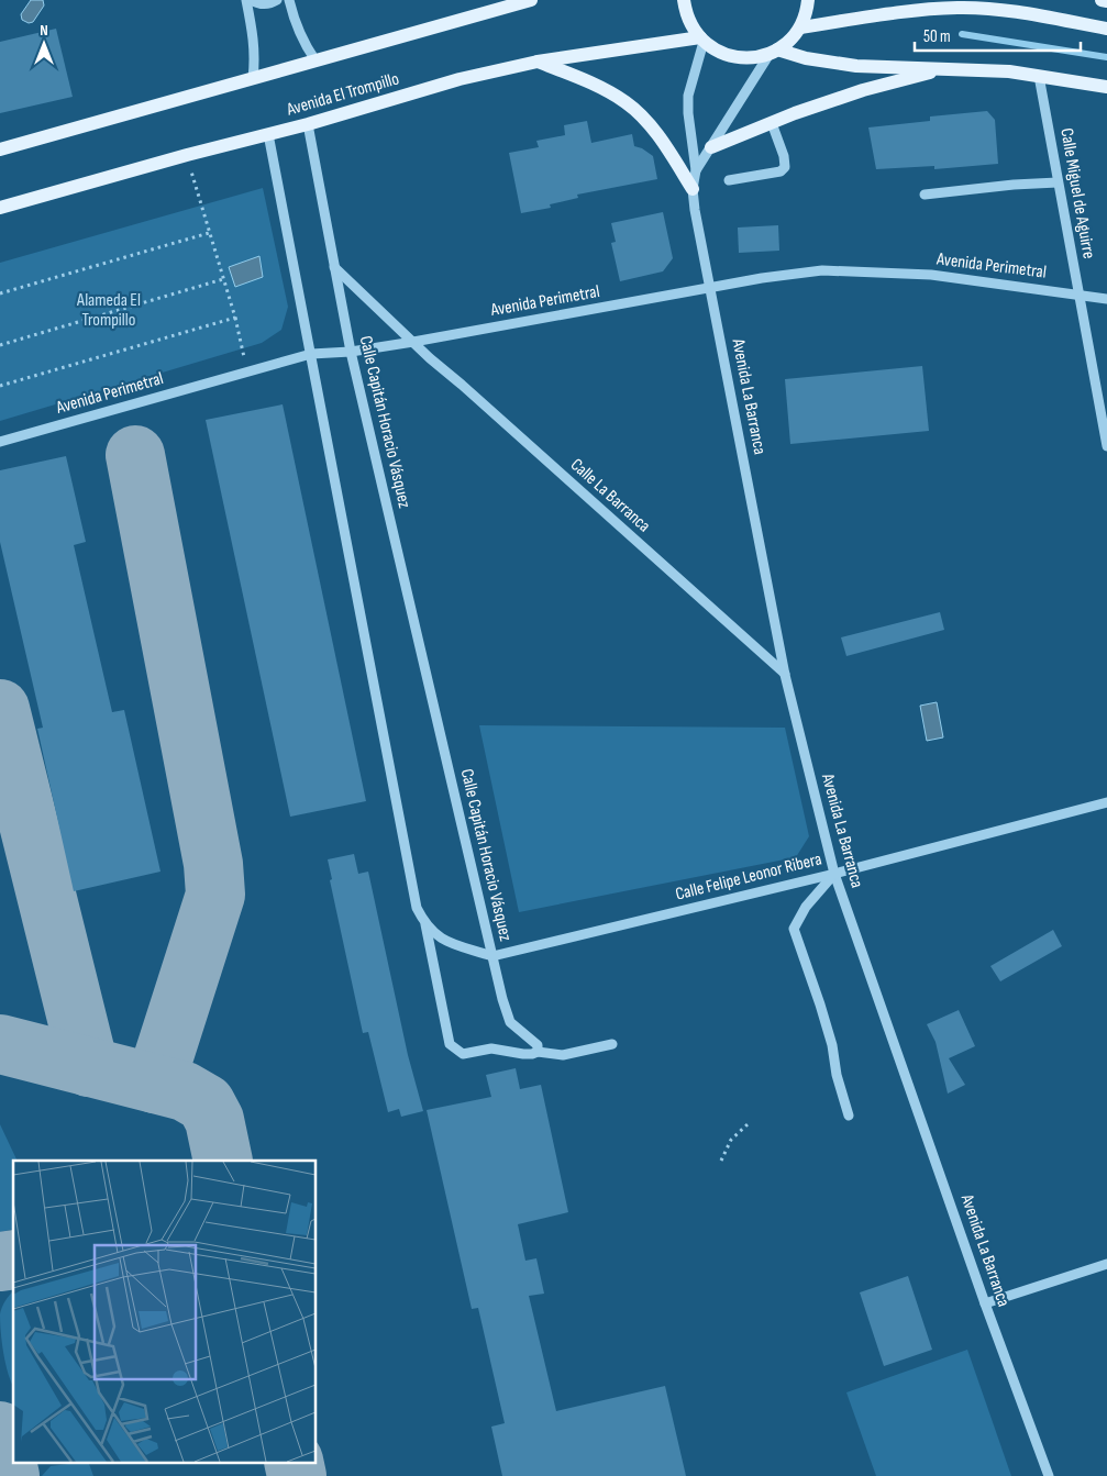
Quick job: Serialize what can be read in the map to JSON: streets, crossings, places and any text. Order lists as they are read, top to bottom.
{
  "streets": {
    "main road": ["Avenida El Trompillo"],
    "street": [
      "Calle Miguel de Aguirre",
      "Avenida Perimetral",
      "Avenida La Barranca",
      "Calle Capitán Horacio Vásquez",
      "Calle La Barranca",
      "Calle Felipe Leonor Ribera"
    ]
  },
  "crossings": [
    ["Avenida El Trompillo", "Avenida La Barranca"],
    ["Avenida El Trompillo", "Calle Capitán Horacio Vásquez"],
    ["Calle Miguel de Aguirre", "Avenida Perimetral"],
    ["Avenida Perimetral", "Avenida La Barranca"],
    ["Avenida Perimetral", "Calle Capitán Horacio Vásquez"],
    ["Avenida Perimetral", "Calle La Barranca"],
    ["Avenida La Barranca", "Calle La Barranca"],
    ["Avenida La Barranca", "Calle Felipe Leonor Ribera"],
    ["Calle Capitán Horacio Vásquez", "Calle La Barranca"],
    ["Calle Capitán Horacio Vásquez", "Calle Felipe Leonor Ribera"]
  ],
  "parks": ["Alameda El Trompillo"],
  "scale_bar": "50 m",
  "north": "top"
}
